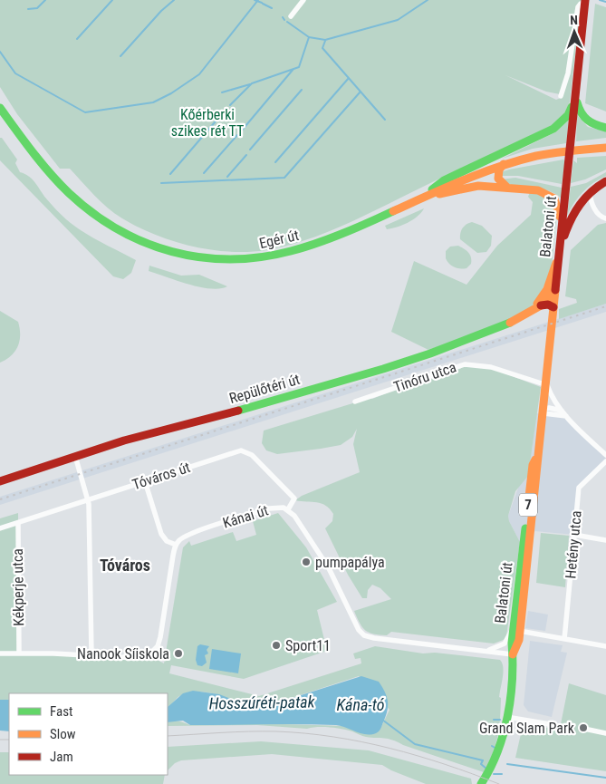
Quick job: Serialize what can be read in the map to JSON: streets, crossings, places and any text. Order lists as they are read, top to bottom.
{
  "streets": {
    "main road": [
      "Balatoni út",
      "Egér út",
      "Repülőtéri út",
      "7"
    ],
    "street": [
      "Tinóru utca",
      "Tóváros út",
      "Kánai út",
      "Hetény utca",
      "Kékperje utca"
    ]
  },
  "crossings": [
    ["Balatoni út", "Tinóru utca"],
    ["Balatoni út", "Repülőtéri út"],
    ["Balatoni út", "Kánai út"],
    ["Tóváros út", "Kánai út"],
    ["Tóváros út", "Kékperje utca"]
  ],
  "districts": ["Tóváros"],
  "water": ["Hosszúréti-patak", "Kána-tó"],
  "parks": ["Kőérberki szikes rét TT"],
  "places": [
    "pumpapálya",
    "Sport11",
    "Nanook Síiskola",
    "Grand Slam Park"
  ],
  "legend": ["Fast", "Slow", "Jam"],
  "north": "top"
}
